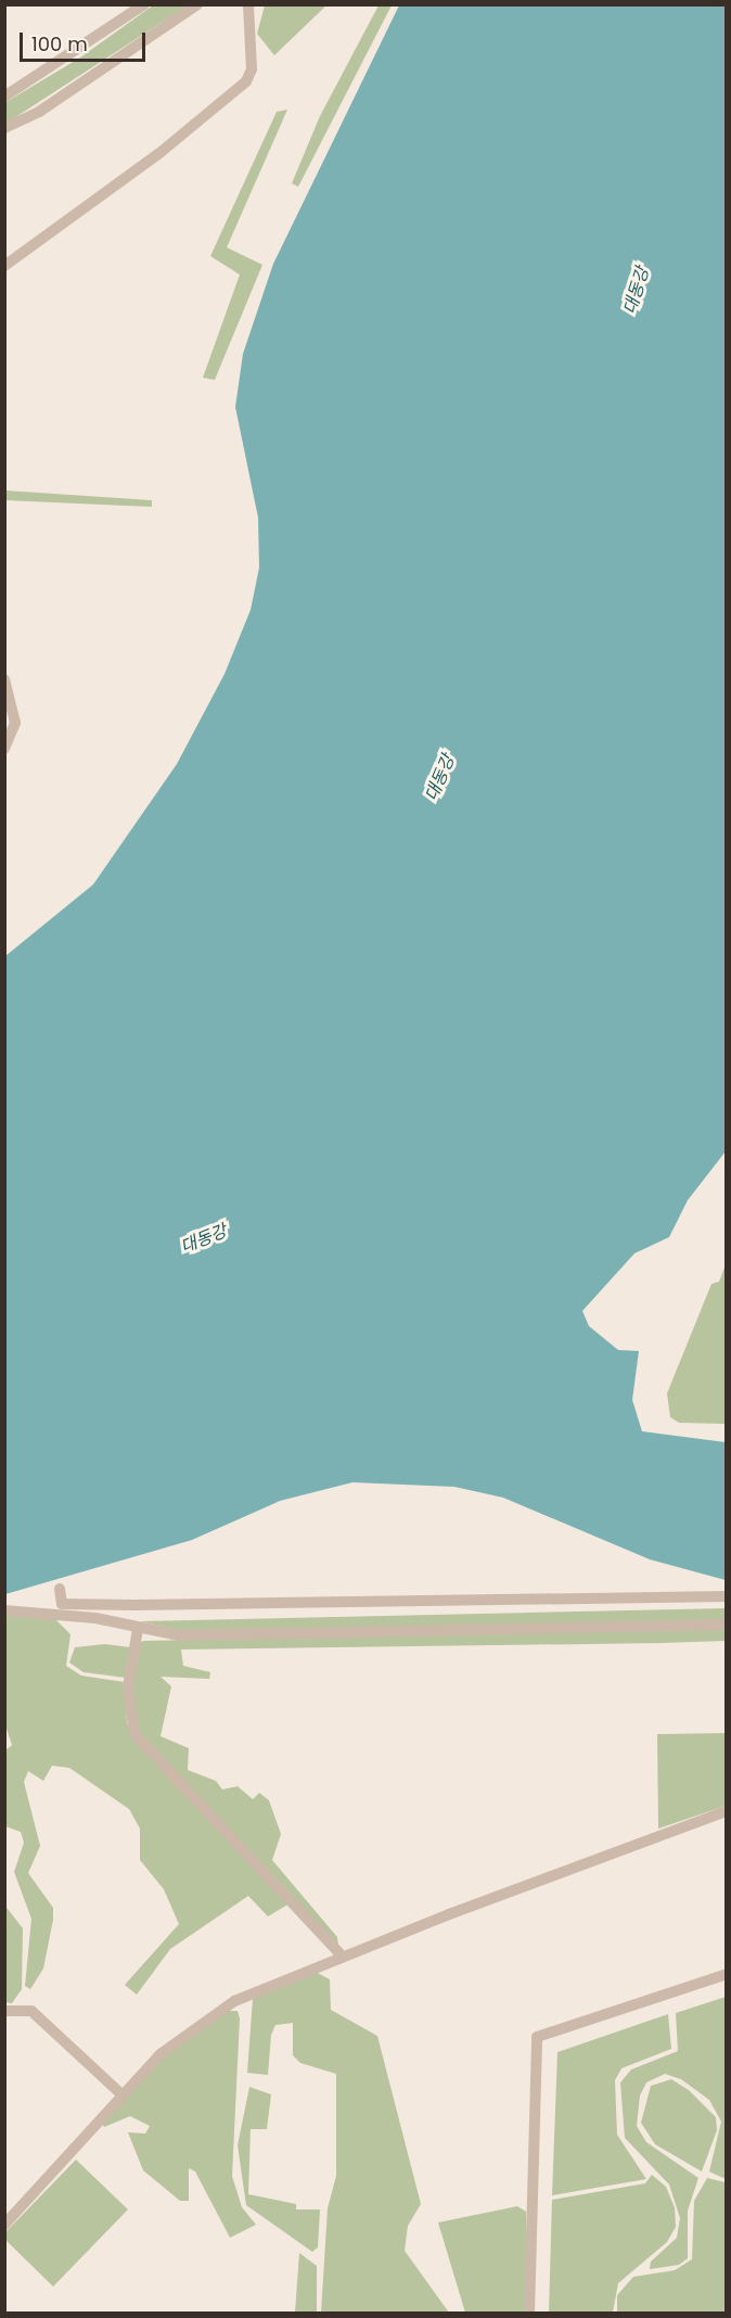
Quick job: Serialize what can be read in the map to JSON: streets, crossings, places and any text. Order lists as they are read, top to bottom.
{
  "water": ["대동강"],
  "scale_bar": "100 m"
}
